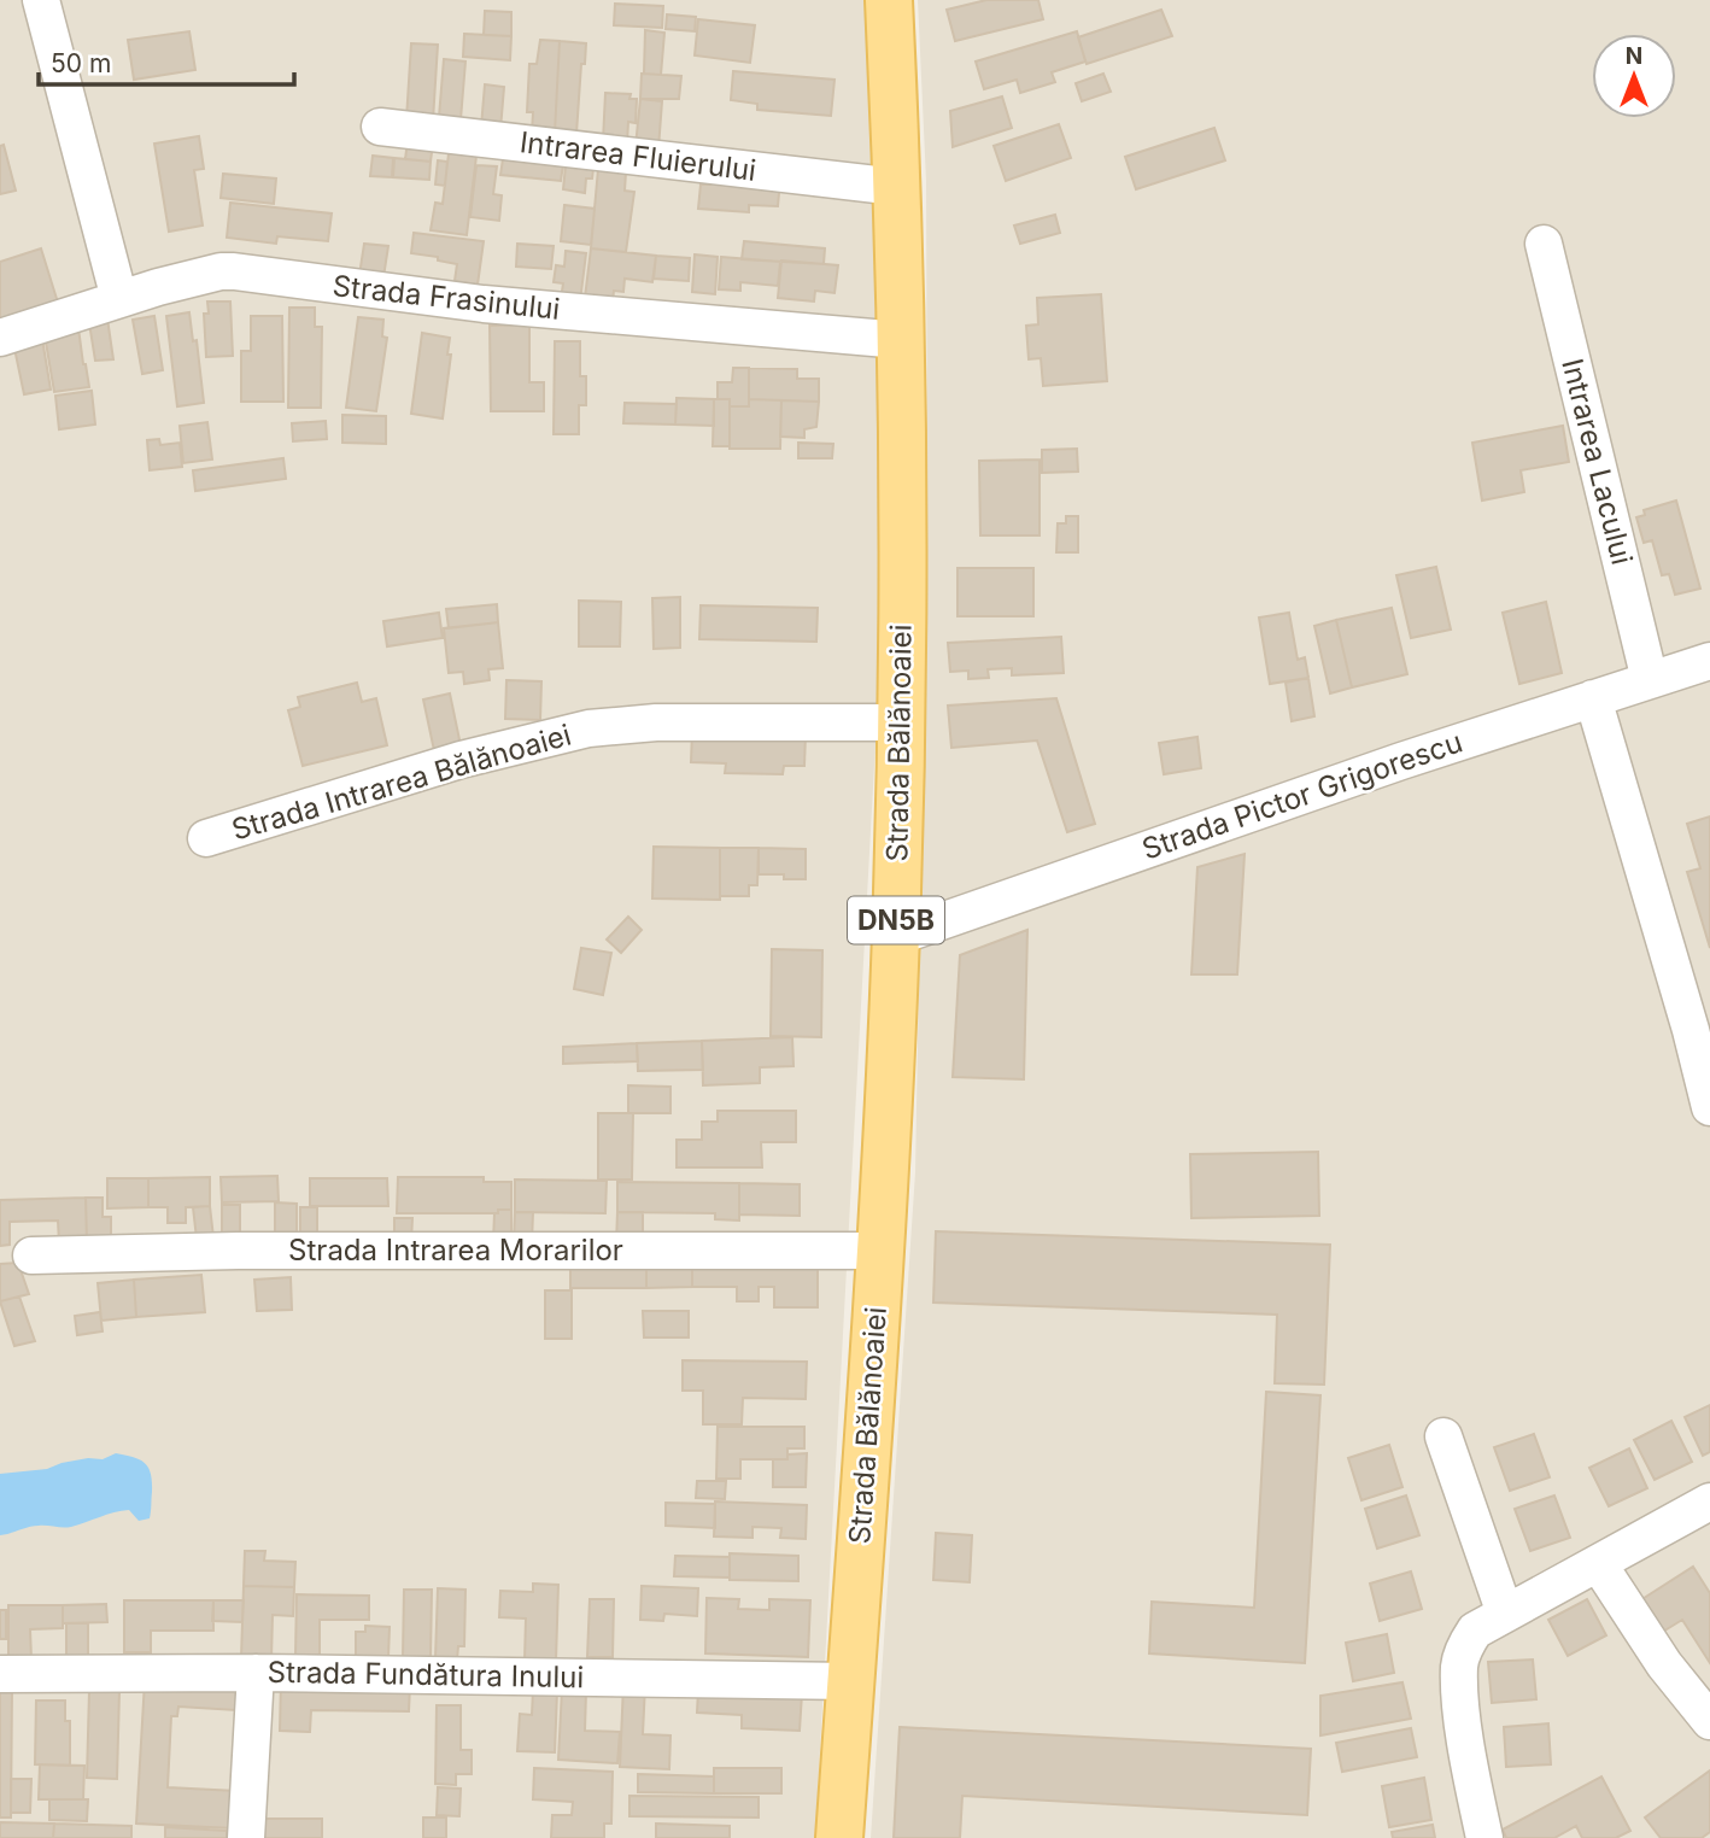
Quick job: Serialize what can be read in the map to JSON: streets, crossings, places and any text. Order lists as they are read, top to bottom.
{
  "streets": {
    "main road": ["Strada Bălănoaiei", "DN5B"],
    "street": [
      "Intrarea Fluierului",
      "Strada Frasinului",
      "Intrarea Lacului",
      "Strada Intrarea Bălănoaiei",
      "Strada Pictor Grigorescu",
      "Strada Intrarea Morarilor",
      "Strada Fundătura Inului"
    ]
  },
  "crossings": [
    ["Intrarea Fluierului", "Strada Bălănoaiei"],
    ["Strada Frasinului", "Strada Bălănoaiei"],
    ["Intrarea Lacului", "Strada Pictor Grigorescu"],
    ["Strada Bălănoaiei", "Strada Intrarea Bălănoaiei"],
    ["Strada Bălănoaiei", "Strada Pictor Grigorescu"],
    ["Strada Bălănoaiei", "Strada Intrarea Morarilor"],
    ["Strada Bălănoaiei", "Strada Fundătura Inului"]
  ],
  "scale_bar": "50 m",
  "north": "top"
}
